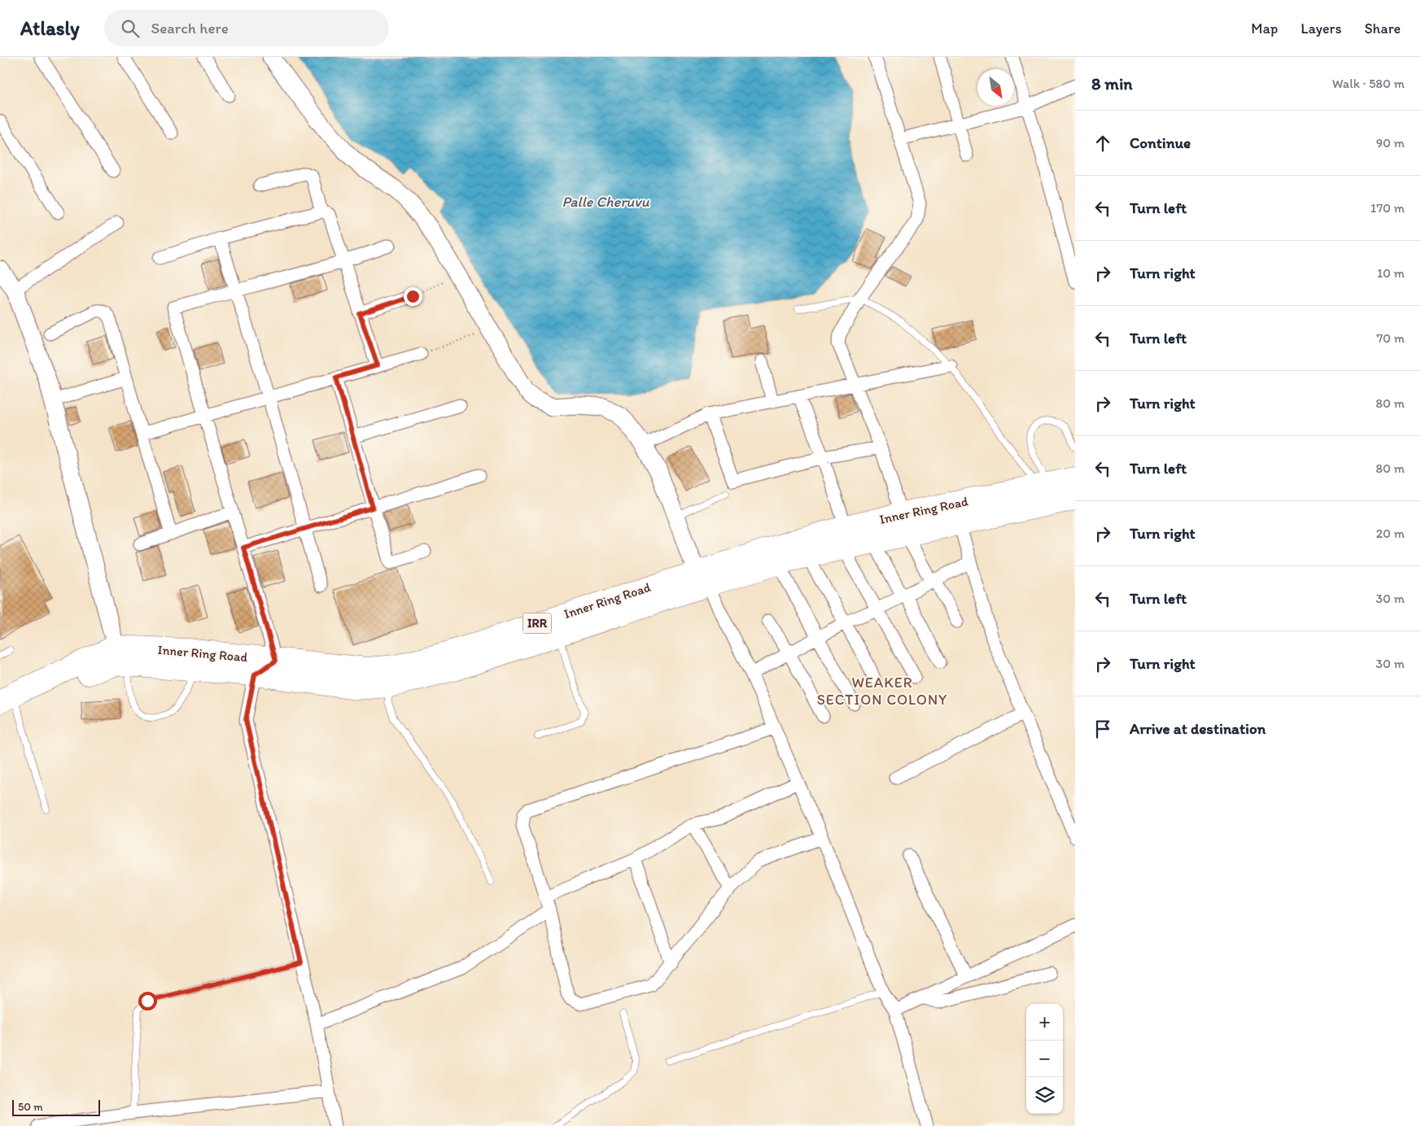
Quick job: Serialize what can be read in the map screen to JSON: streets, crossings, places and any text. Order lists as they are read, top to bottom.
{
  "streets": {
    "highway": ["Inner Ring Road", "IRR"]
  },
  "districts": ["WEAKER SECTION COLONY"],
  "water": ["Palle Cheruvu"],
  "scale_bar": "50 m",
  "north": "bottom right",
  "page": {
    "header": "Atlasly",
    "search": "Search here",
    "nav": ["Map", "Layers", "Share"],
    "heading": ["8 min", "Walk · 580 m"],
    "list": [
      ["Continue", "90 m"],
      ["Turn left", "170 m"],
      ["Turn right", "10 m"],
      ["Turn left", "70 m"],
      ["Turn right", "80 m"],
      ["Turn left", "80 m"],
      ["Turn right", "20 m"],
      ["Turn left", "30 m"],
      ["Turn right", "30 m"],
      "Arrive at destination"
    ],
    "map_buttons": ["+", "−"],
    "scale": "50 m"
  }
}
